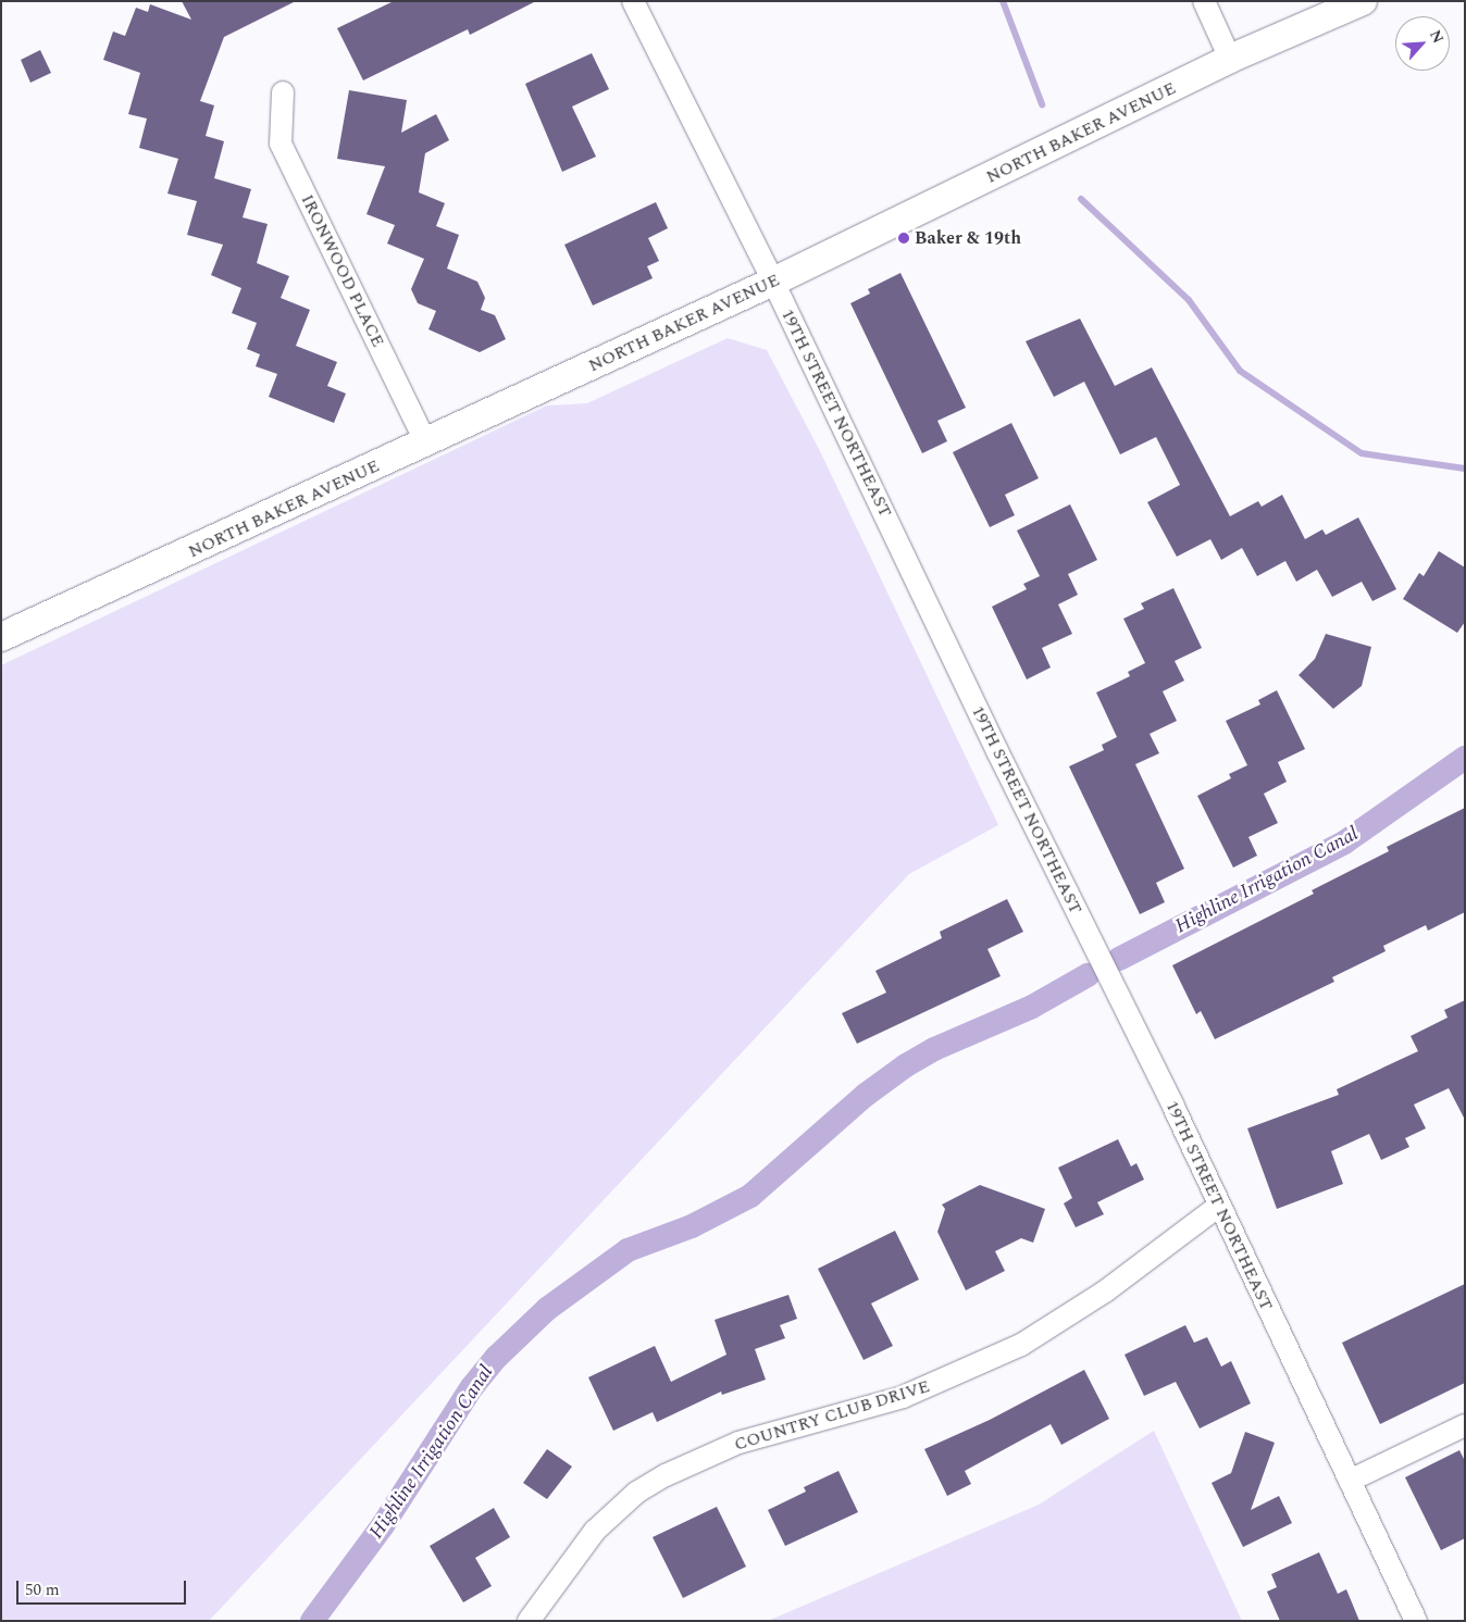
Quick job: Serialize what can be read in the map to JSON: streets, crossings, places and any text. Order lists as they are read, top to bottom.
{
  "streets": {
    "main road": ["NORTH BAKER AVENUE"],
    "street": ["IRONWOOD PLACE", "19TH STREET NORTHEAST", "COUNTRY CLUB DRIVE"]
  },
  "crossings": [
    ["NORTH BAKER AVENUE", "IRONWOOD PLACE"],
    ["NORTH BAKER AVENUE", "19TH STREET NORTHEAST"],
    ["19TH STREET NORTHEAST", "COUNTRY CLUB DRIVE"]
  ],
  "water": ["Highline Irrigation Canal"],
  "places": ["Baker & 19th"],
  "scale_bar": "50 m",
  "north": "top right"
}
